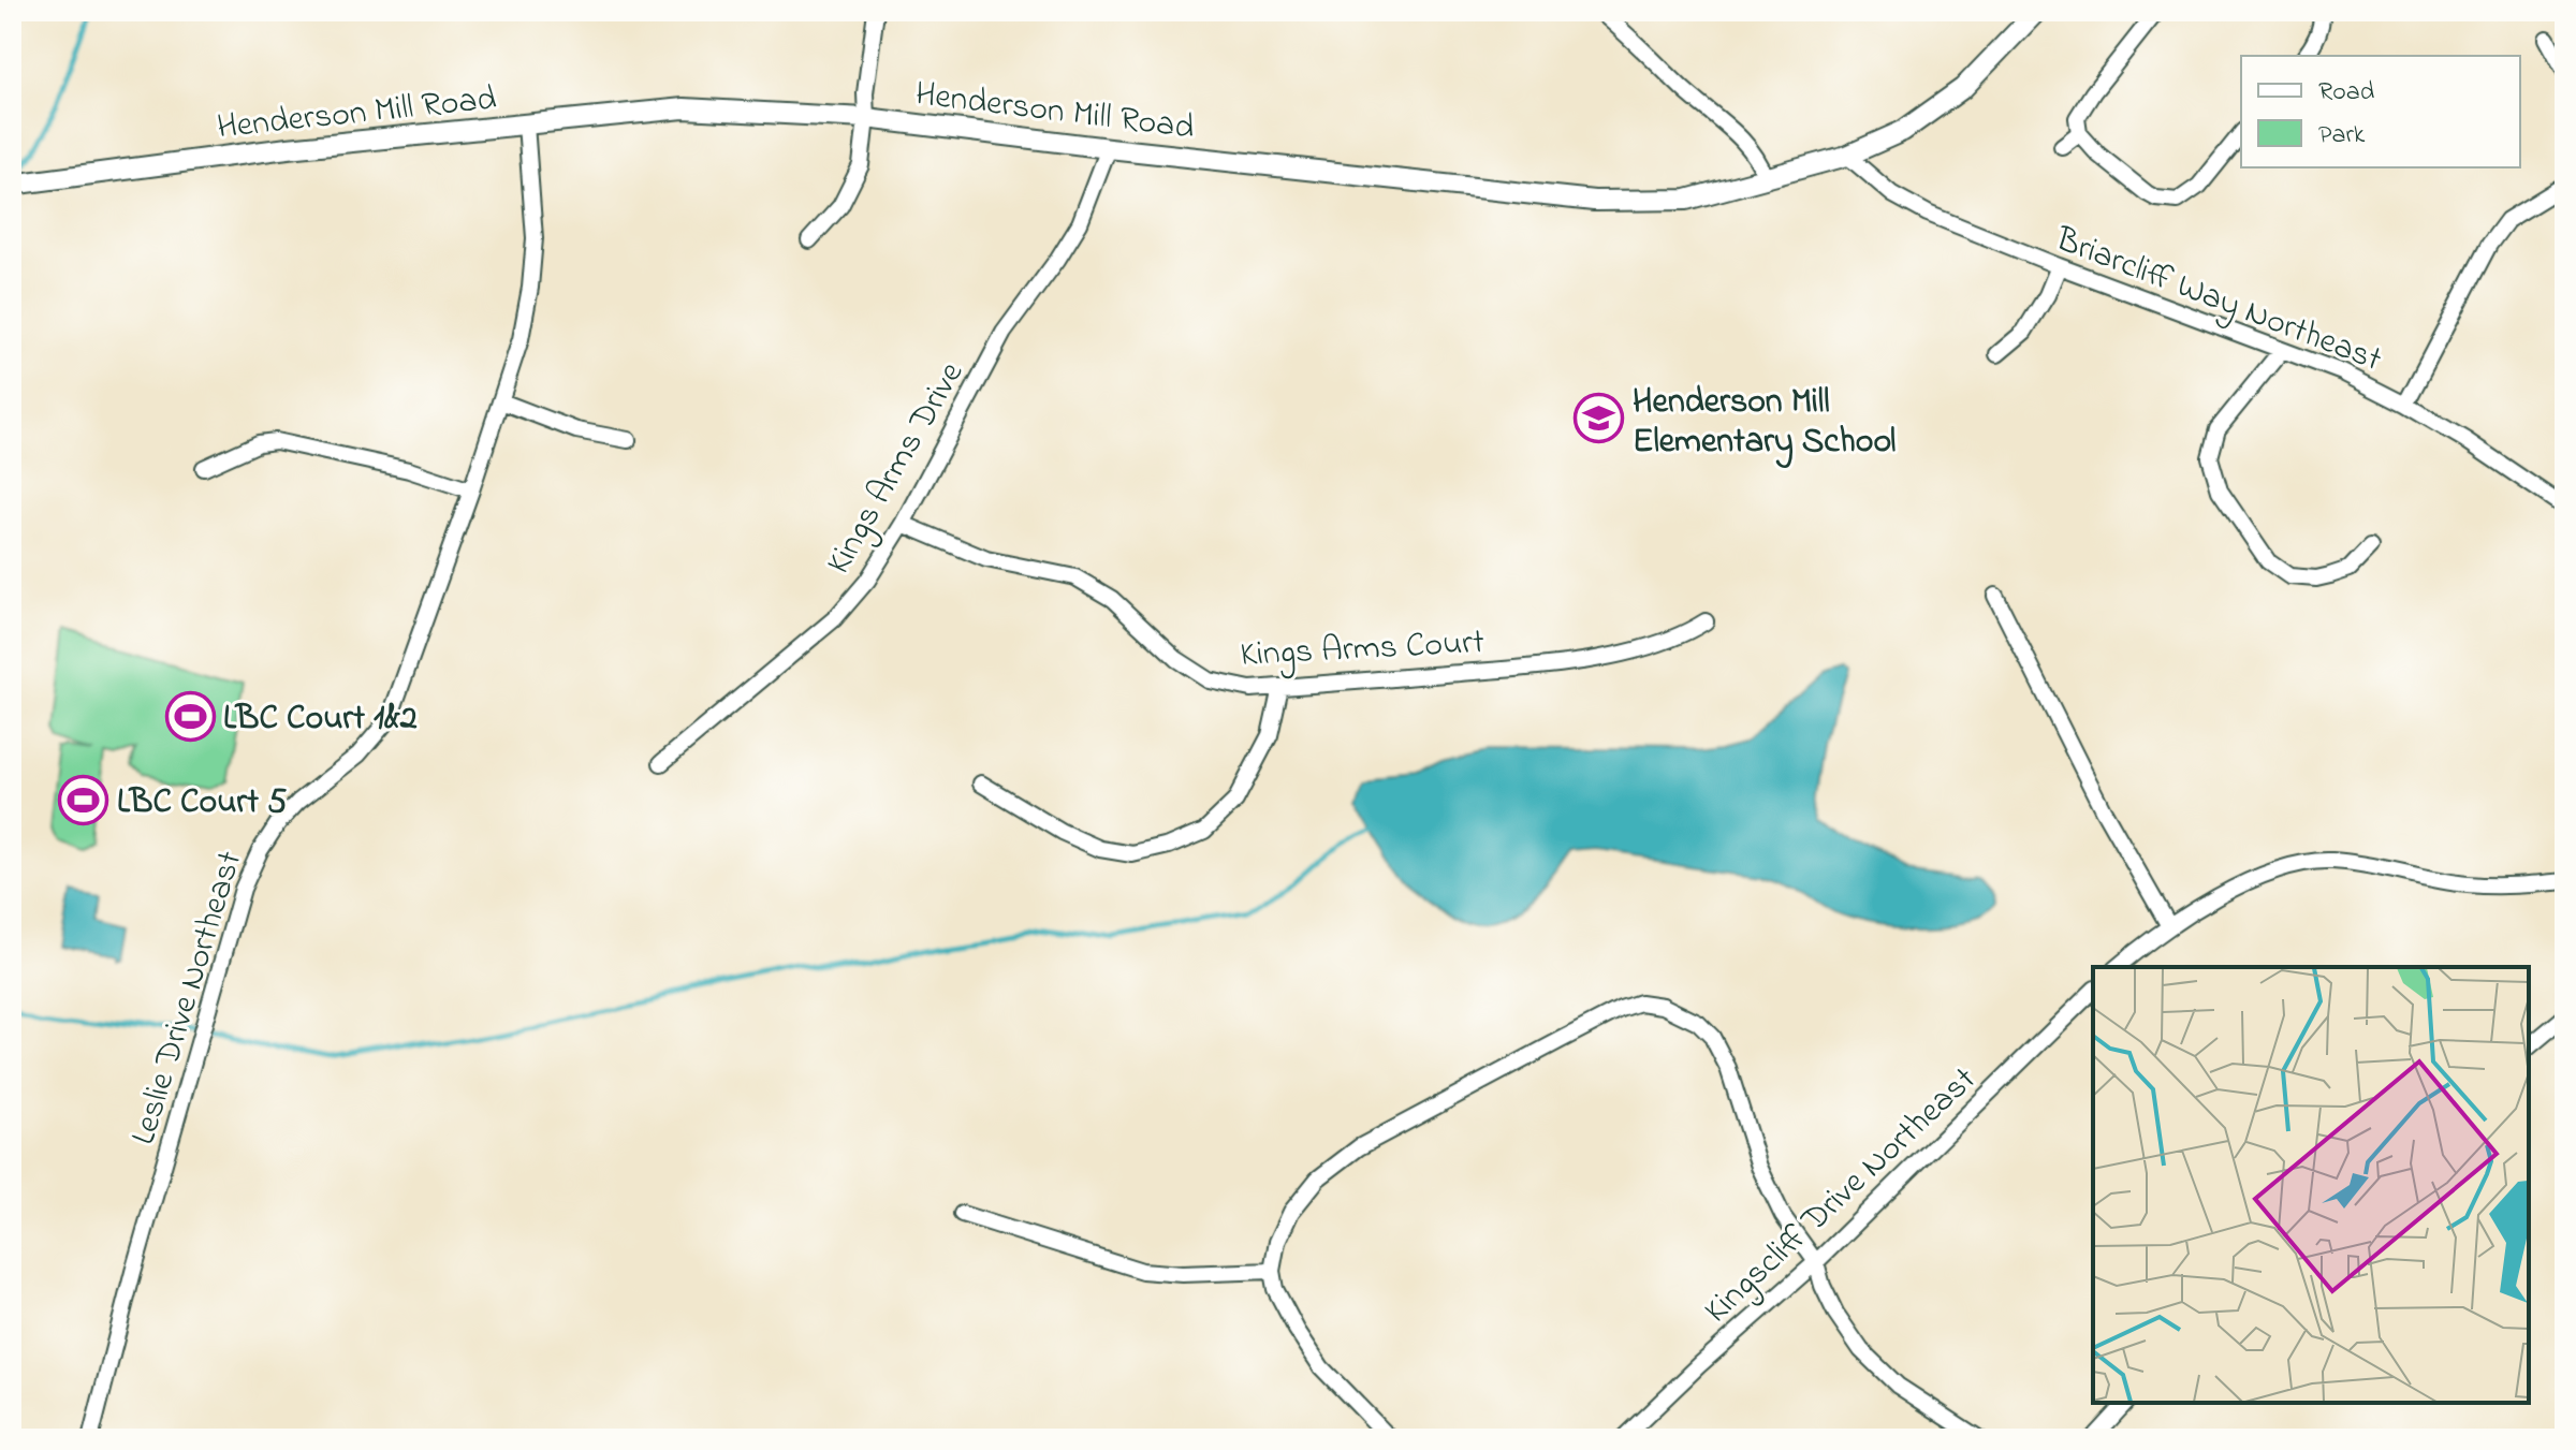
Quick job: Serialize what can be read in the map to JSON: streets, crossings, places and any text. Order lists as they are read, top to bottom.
{
  "streets": {
    "street": [
      "Henderson Mill Road",
      "Briarcliff Way Northeast",
      "Kings Arms Drive",
      "Kings Arms Court",
      "Leslie Drive Northeast",
      "Kingscliff Drive Northeast"
    ]
  },
  "crossings": [
    ["Henderson Mill Road", "Briarcliff Way Northeast"],
    ["Henderson Mill Road", "Kings Arms Drive"],
    ["Henderson Mill Road", "Leslie Drive Northeast"],
    ["Kings Arms Drive", "Kings Arms Court"]
  ],
  "places": {
    "school or university": ["Henderson Mill Elementary School"],
    "sports": ["LBC Court 1&2", "LBC Court 5"]
  },
  "legend": ["Road", "Park"]
}
